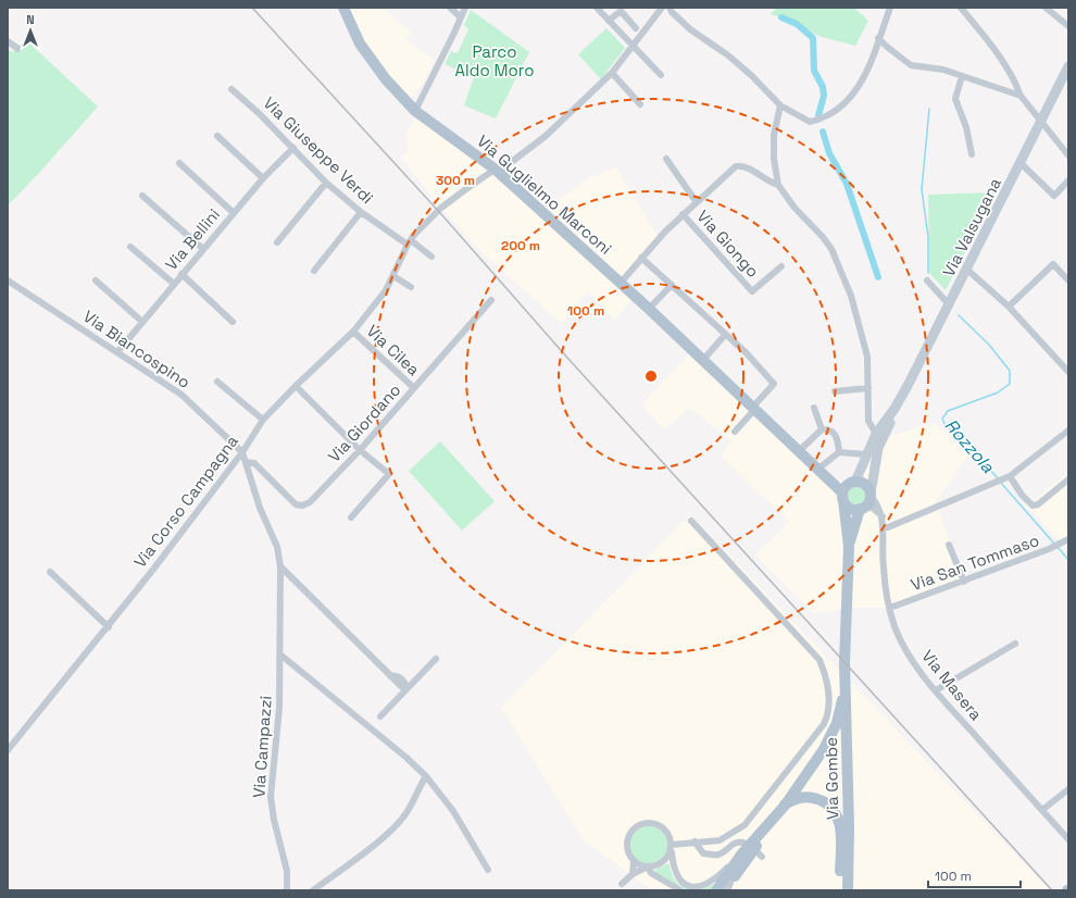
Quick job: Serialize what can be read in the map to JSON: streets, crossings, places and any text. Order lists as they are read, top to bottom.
{
  "streets": {
    "main road": ["Via Guglielmo Marconi", "Via Valsugana", "Via Gombe"],
    "street": [
      "Via Giuseppe Verdi",
      "Via Bellini",
      "Via Giongo",
      "Via Biancospino",
      "Via Cilea",
      "Via Giordano",
      "Via Corso Campagna",
      "Via San Tommaso",
      "Via Masera",
      "Via Campazzi"
    ]
  },
  "crossings": [
    ["Via Giuseppe Verdi", "Via Bellini"],
    ["Via Giuseppe Verdi", "Via Corso Campagna"],
    ["Via Guglielmo Marconi", "Via Valsugana"],
    ["Via Guglielmo Marconi", "Via Corso Campagna"],
    ["Via Guglielmo Marconi", "Via Masera"],
    ["Via Guglielmo Marconi", "Via Gombe"],
    ["Via Valsugana", "Via Masera"],
    ["Via Bellini", "Via Biancospino"],
    ["Via Biancospino", "Via Corso Campagna"],
    ["Via Biancospino", "Via Campazzi"],
    ["Via Cilea", "Via Giordano"],
    ["Via Cilea", "Via Corso Campagna"],
    ["Via Giordano", "Via Campazzi"],
    ["Via Corso Campagna", "Via Campazzi"],
    ["Via San Tommaso", "Via Masera"]
  ],
  "water": ["Rozzola"],
  "parks": ["Parco Aldo Moro"],
  "scale_bar": "100 m",
  "north": "top",
  "rings": ["300 m", "200 m", "100 m"]
}
